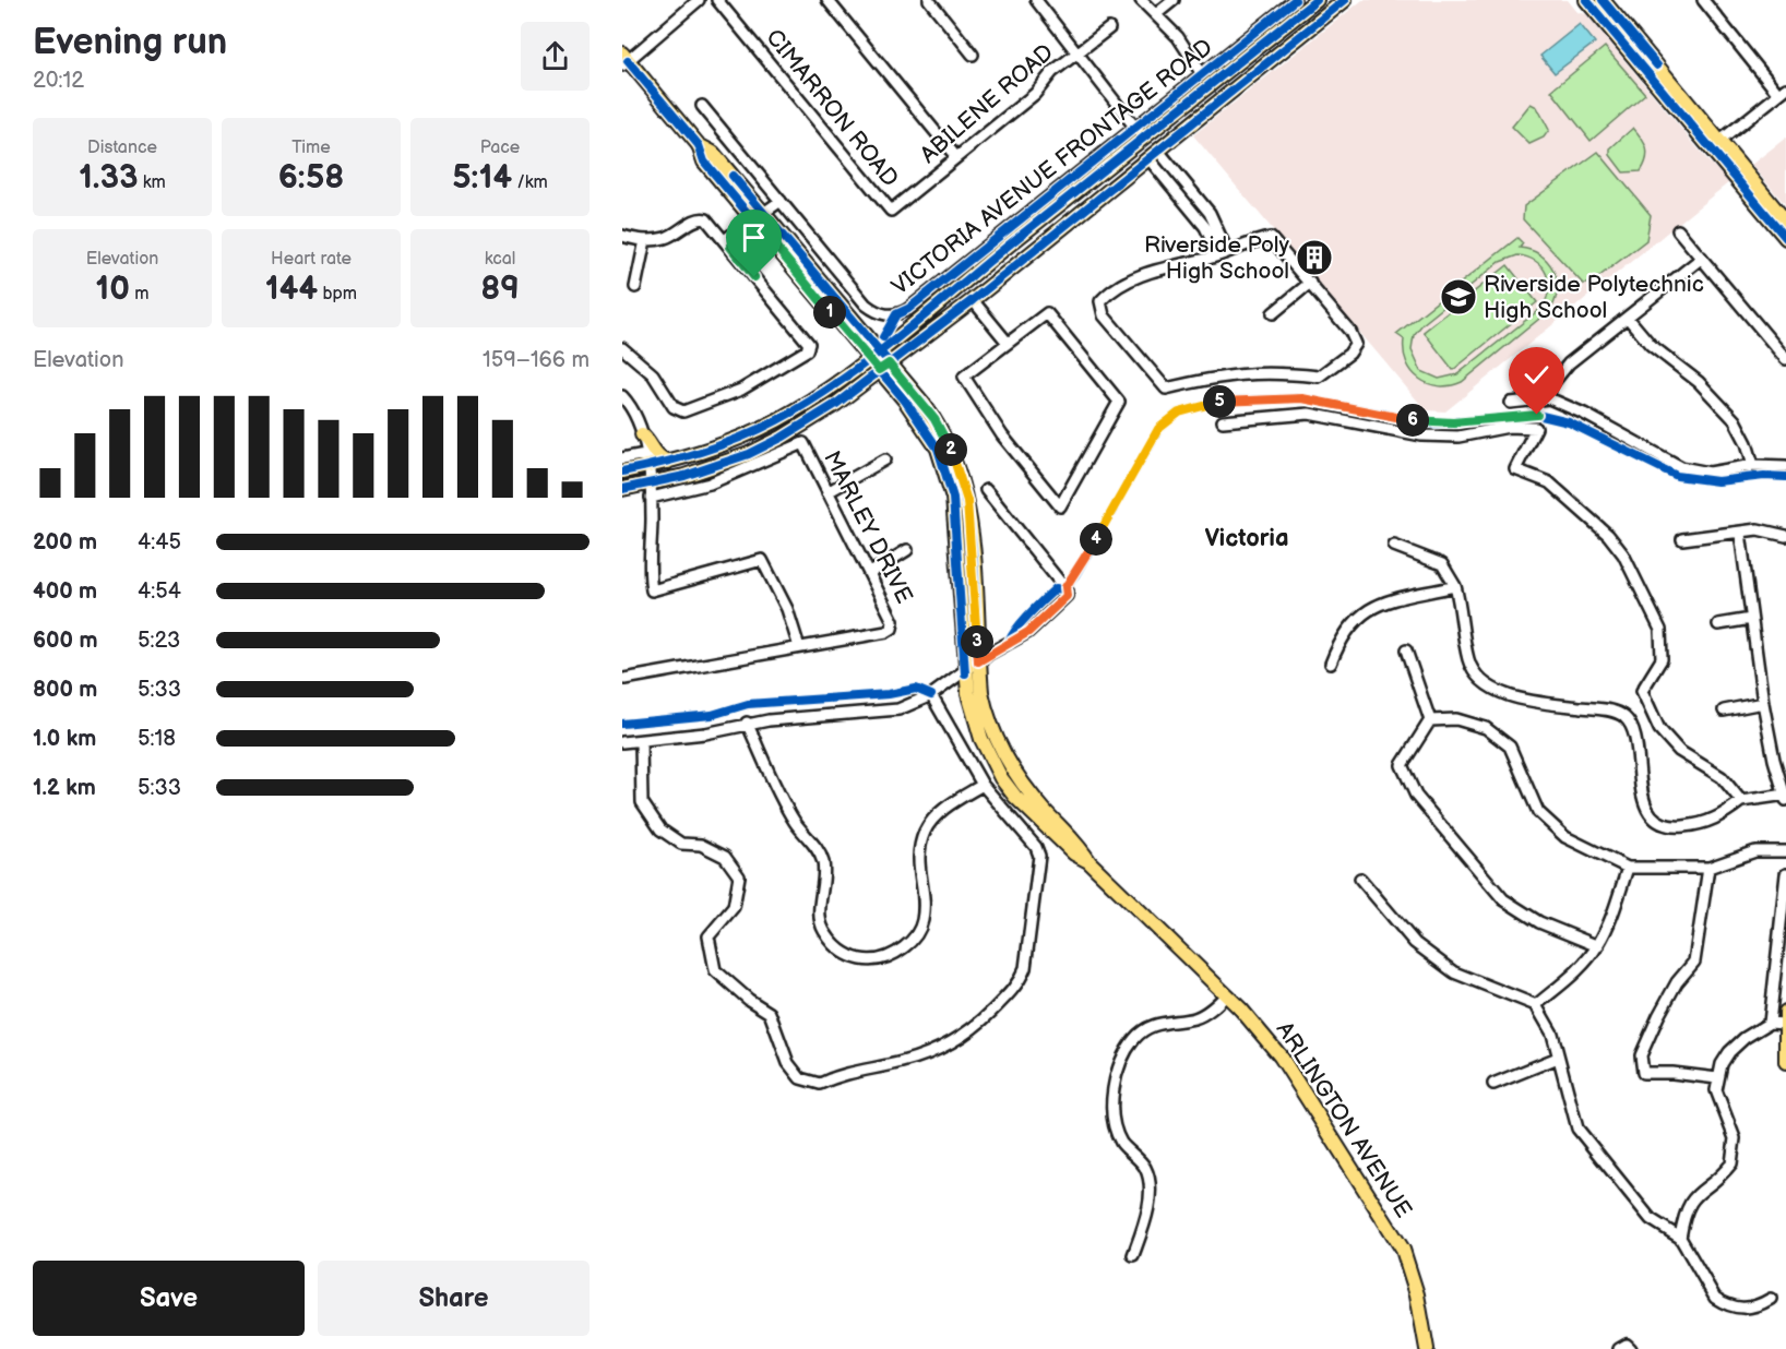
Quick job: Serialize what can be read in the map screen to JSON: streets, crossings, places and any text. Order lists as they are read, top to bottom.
{
  "streets": {
    "main road": ["ARLINGTON AVENUE"],
    "street": [
      "ABILENE ROAD",
      "CIMARRON ROAD",
      "VICTORIA AVENUE FRONTAGE ROAD",
      "MARLEY DRIVE"
    ]
  },
  "crossings": [
    ["ABILENE ROAD", "CIMARRON ROAD"]
  ],
  "districts": ["Victoria"],
  "places": {
    "building": ["Riverside Poly High School"],
    "school or university": ["Riverside Polytechnic High School"]
  },
  "page": {
    "heading": ["Evening run", "20:12"],
    "stats": [
      ["Distance", "1.33 km"],
      ["Time", "6:58"],
      ["Pace", "5:14 /km"],
      ["Elevation", "10 m"],
      ["Heart rate", "144 bpm"],
      ["kcal", "89"]
    ],
    "pins": [
      "1",
      "5",
      "6",
      "2",
      "4",
      "3"
    ],
    "chart": ["Elevation", "159–166 m"],
    "list": [
      {
        "name": "200 m",
        "note": "4:45"
      },
      {
        "name": "400 m",
        "note": "4:54"
      },
      {
        "name": "600 m",
        "note": "5:23"
      },
      {
        "name": "800 m",
        "note": "5:33"
      },
      {
        "name": "1.0 km",
        "note": "5:18"
      },
      {
        "name": "1.2 km",
        "note": "5:33"
      }
    ],
    "buttons": ["Save", "Share"]
  }
}
